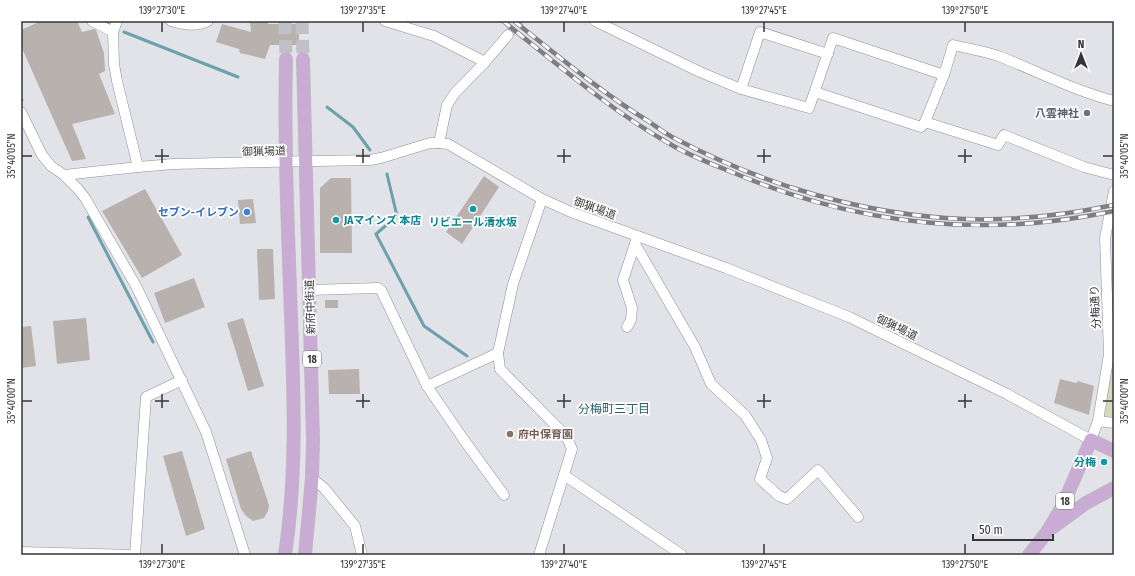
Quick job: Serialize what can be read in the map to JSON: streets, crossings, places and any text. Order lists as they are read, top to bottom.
{
  "streets": {
    "main road": ["新府中街道", "18"],
    "street": ["御猟場道", "分梅通り"]
  },
  "crossings": [
    ["御猟場道", "新府中街道"],
    ["御猟場道", "分梅通り"],
    ["御猟場道", "18"],
    ["分梅通り", "18"]
  ],
  "districts": ["分梅町三丁目"],
  "places": [
    "八雲神社",
    "リビエール清水坂",
    "セブン-イレブン",
    "JAマインズ 本店",
    "府中保育園",
    "分梅"
  ],
  "scale_bar": "50 m",
  "north": "top",
  "coordinates": [
    "139°27'30\"E",
    "139°27'35\"E",
    "139°27'40\"E",
    "139°27'45\"E",
    "139°27'50\"E",
    "35°40'05\"N",
    "35°40'00\"N"
  ]
}
